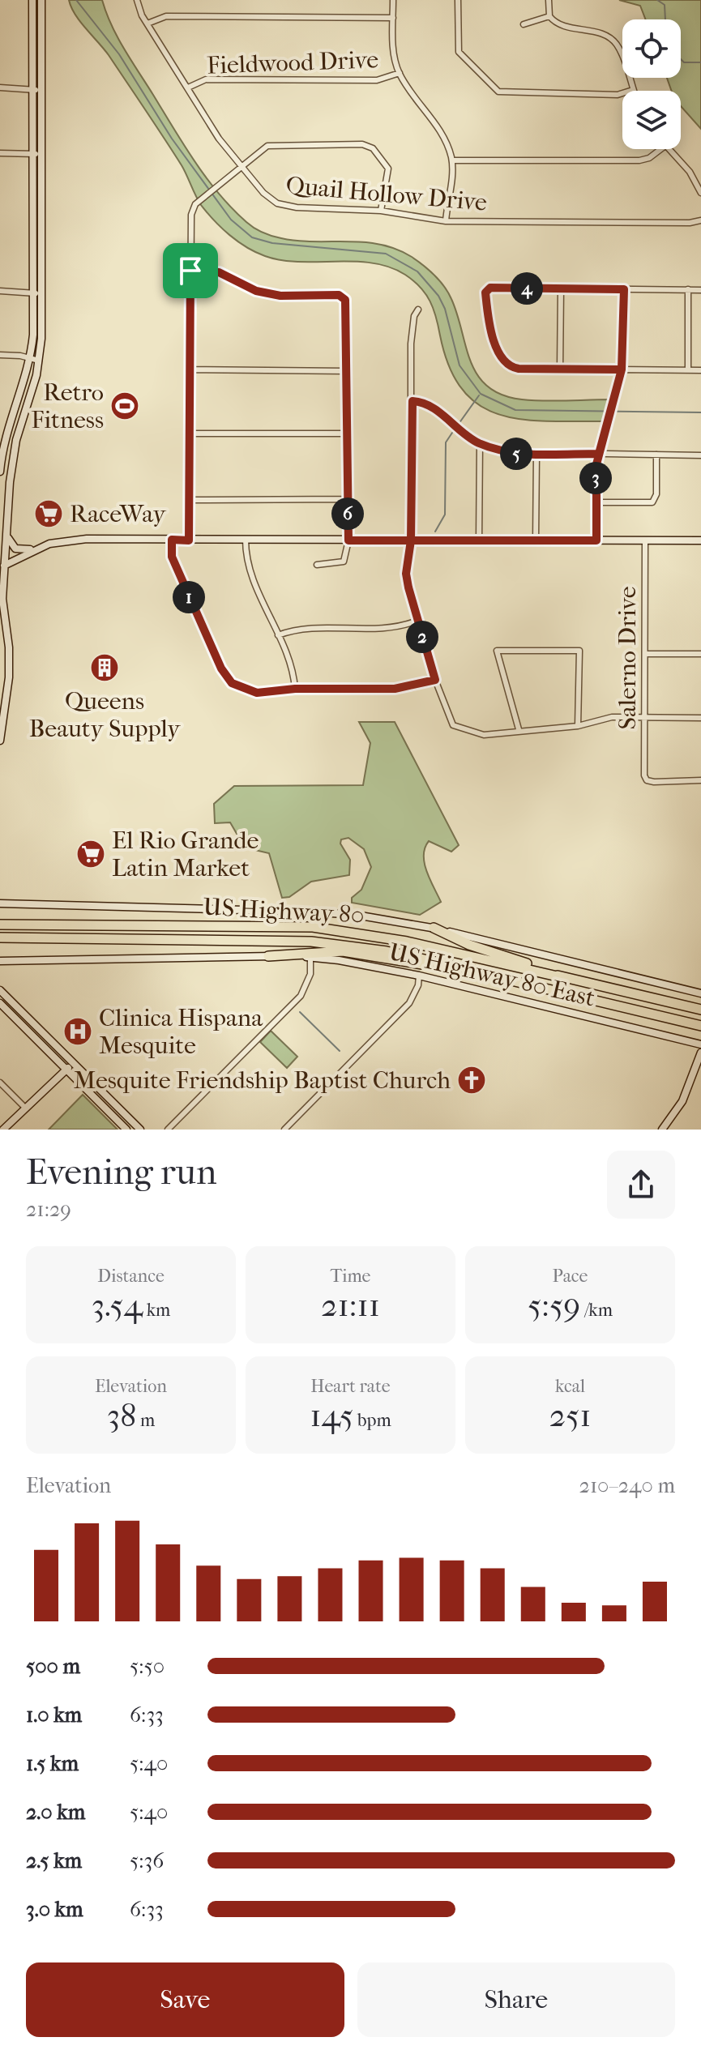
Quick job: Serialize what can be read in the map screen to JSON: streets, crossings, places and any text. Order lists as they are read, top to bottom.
{
  "streets": {
    "highway": ["US Highway 80"],
    "main road": ["US Highway 80 East"],
    "street": ["Fieldwood Drive", "Quail Hollow Drive", "Salerno Drive"]
  },
  "crossings": [
    ["Fieldwood Drive", "Quail Hollow Drive"]
  ],
  "places": {
    "sports": ["Retro Fitness"],
    "supermarket": ["RaceWay", "El Rio Grande Latin Market"],
    "building": ["Queens Beauty Supply"],
    "hospital": ["Clinica Hispana Mesquite"],
    "church": ["Mesquite Friendship Baptist Church"]
  },
  "page": {
    "pins": [
      "4",
      "5",
      "3",
      "6",
      "1",
      "2"
    ],
    "heading": ["Evening run", "21:29"],
    "stats": [
      ["Distance", "3.54 km"],
      ["Time", "21:11"],
      ["Pace", "5:59 /km"],
      ["Elevation", "38 m"],
      ["Heart rate", "145 bpm"],
      ["kcal", "251"]
    ],
    "chart": ["Elevation", "210–240 m"],
    "list": [
      {
        "name": "500 m",
        "note": "5:50"
      },
      {
        "name": "1.0 km",
        "note": "6:33"
      },
      {
        "name": "1.5 km",
        "note": "5:40"
      },
      {
        "name": "2.0 km",
        "note": "5:40"
      },
      {
        "name": "2.5 km",
        "note": "5:36"
      },
      {
        "name": "3.0 km",
        "note": "6:33"
      }
    ],
    "buttons": ["Save", "Share"]
  }
}
